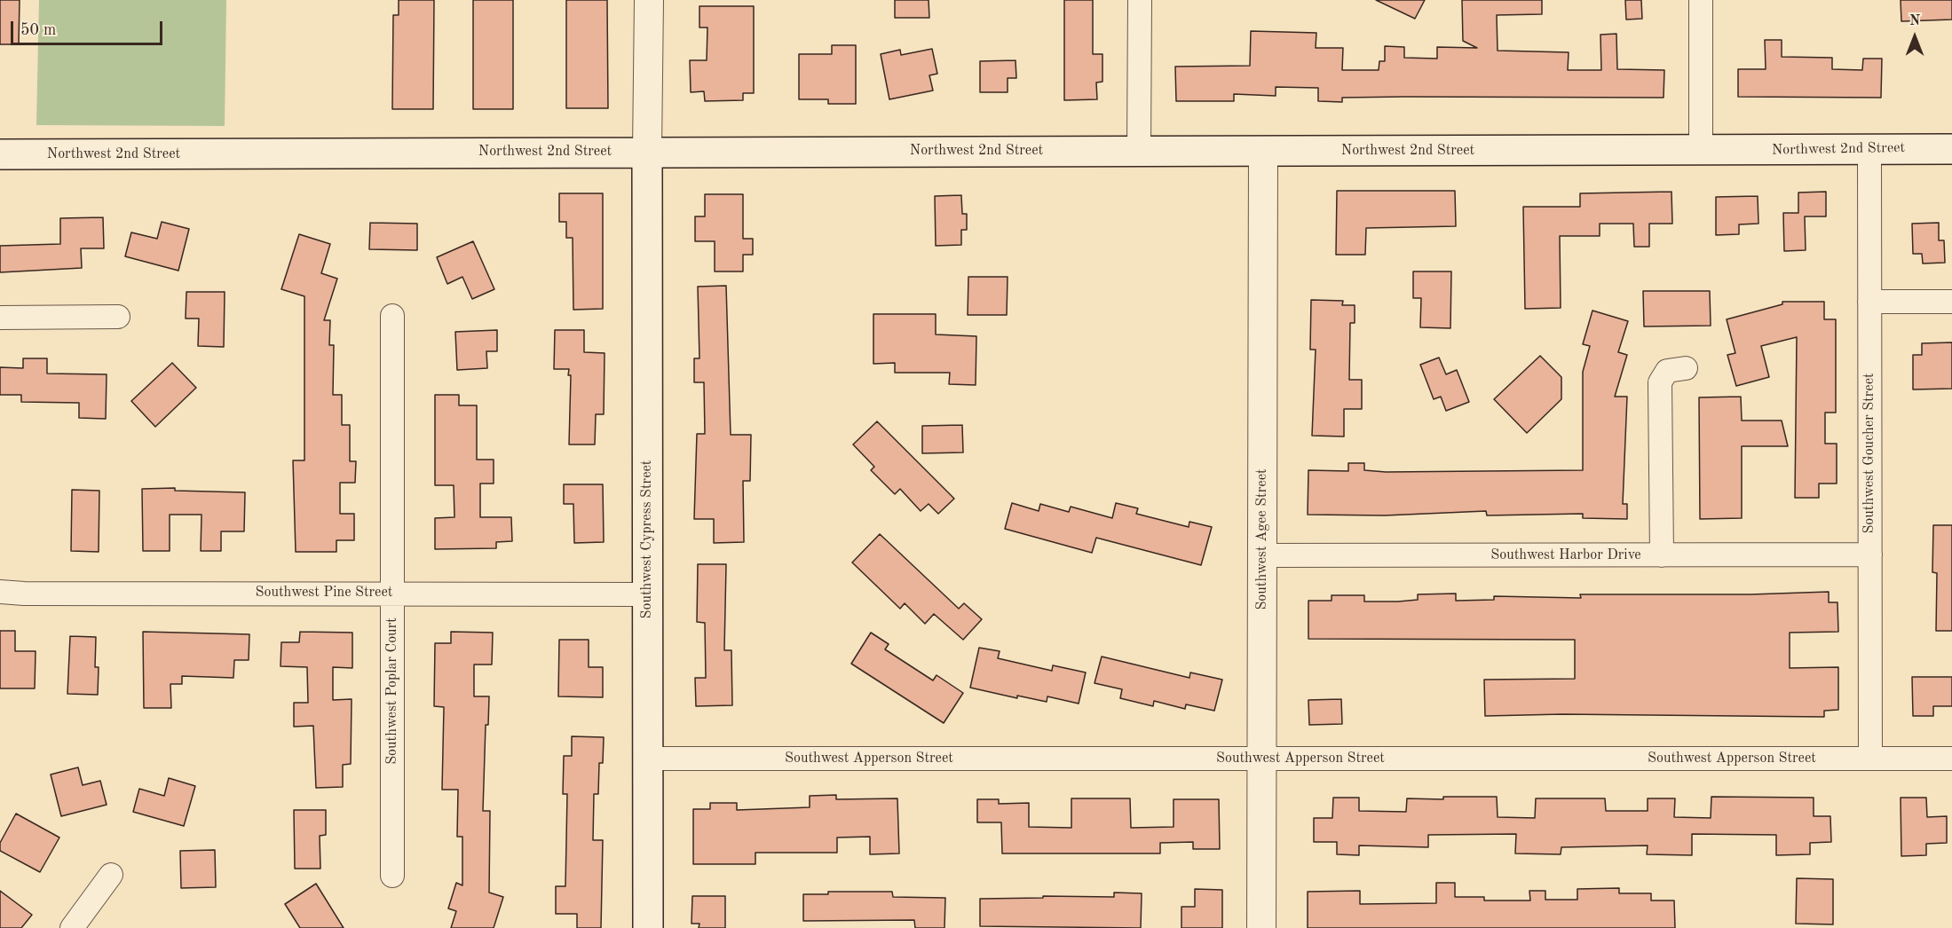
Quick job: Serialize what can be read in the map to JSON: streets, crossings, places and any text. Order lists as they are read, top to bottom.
{
  "streets": {
    "main road": ["Northwest 2nd Street", "Southwest Cypress Street"],
    "street": [
      "Southwest Goucher Street",
      "Southwest Agee Street",
      "Southwest Harbor Drive",
      "Southwest Pine Street",
      "Southwest Poplar Court",
      "Southwest Apperson Street"
    ]
  },
  "crossings": [
    ["Northwest 2nd Street", "Southwest Goucher Street"],
    ["Northwest 2nd Street", "Southwest Cypress Street"],
    ["Northwest 2nd Street", "Southwest Agee Street"],
    ["Southwest Goucher Street", "Southwest Harbor Drive"],
    ["Southwest Goucher Street", "Southwest Apperson Street"],
    ["Southwest Cypress Street", "Southwest Pine Street"],
    ["Southwest Cypress Street", "Southwest Apperson Street"],
    ["Southwest Agee Street", "Southwest Harbor Drive"],
    ["Southwest Agee Street", "Southwest Apperson Street"],
    ["Southwest Pine Street", "Southwest Poplar Court"]
  ],
  "scale_bar": "50 m",
  "north": "top"
}
